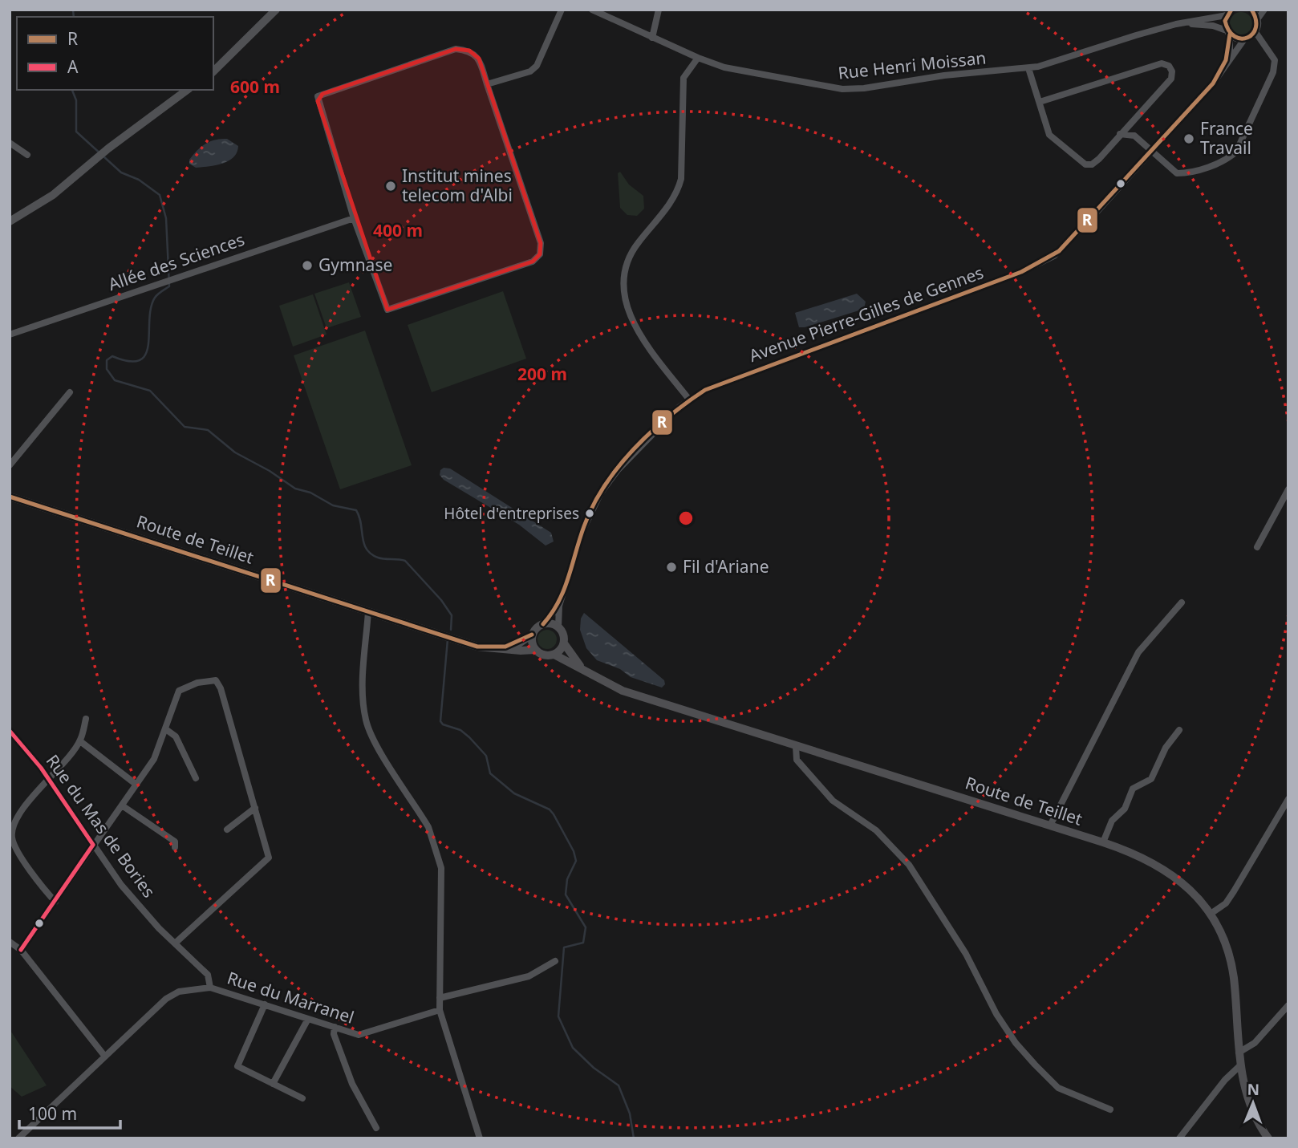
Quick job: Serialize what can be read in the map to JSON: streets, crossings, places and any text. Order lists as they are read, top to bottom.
{
  "streets": {
    "main road": ["Route de Teillet"],
    "street": [
      "Rue Henri Moissan",
      "Allée des Sciences",
      "Avenue Pierre-Gilles de Gennes",
      "Rue du Mas de Bories",
      "Rue du Marranel"
    ]
  },
  "crossings": [
    ["Rue Henri Moissan", "Avenue Pierre-Gilles de Gennes"],
    ["Avenue Pierre-Gilles de Gennes", "Route de Teillet"],
    ["Rue du Mas de Bories", "Rue du Marranel"]
  ],
  "places": [
    "France Travail",
    "Institut mines telecom d'Albi",
    "Gymnase",
    "Hôtel d'entreprises",
    "Fil d'Ariane"
  ],
  "lines": ["transit line R", "transit line A"],
  "legend": ["R", "A"],
  "scale_bar": "100 m",
  "north": "top",
  "rings": ["600 m", "400 m", "200 m"]
}
